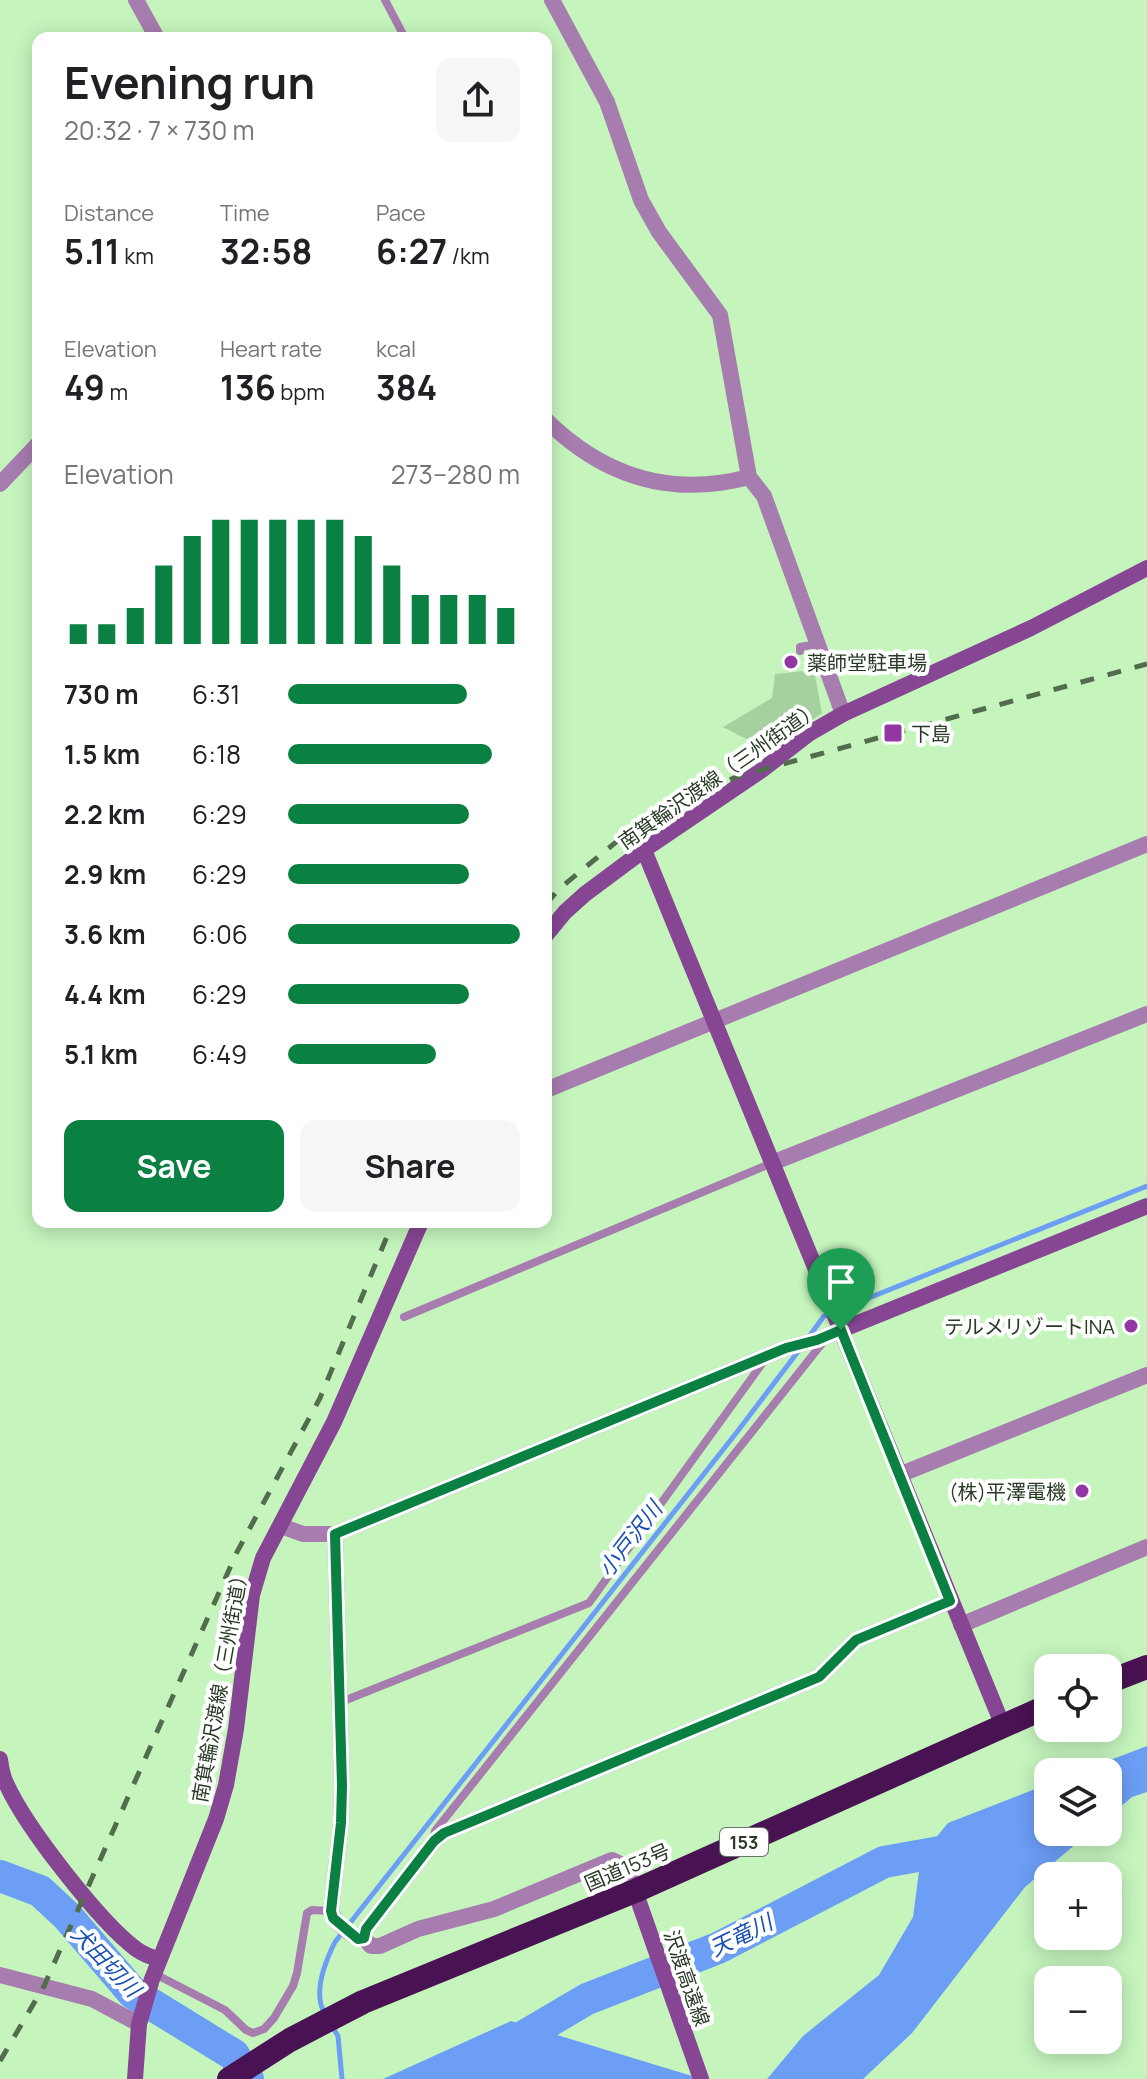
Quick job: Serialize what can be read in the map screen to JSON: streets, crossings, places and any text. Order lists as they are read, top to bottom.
{
  "streets": {
    "highway": ["153", "国道153号"],
    "main road": ["南箕輪沢渡線（三州街道）", "沢渡高遠線"]
  },
  "crossings": [
    ["国道153号", "沢渡高遠線"]
  ],
  "water": ["小戸沢川", "天竜川", "犬田切川"],
  "places": {
    "other": ["薬師堂駐車場", "テルメリゾートINA", "(株)平澤電機"],
    "transit": ["下島"]
  },
  "page": {
    "heading": ["Evening run", "20:32 · 7 × 730 m"],
    "stats": [
      ["Distance", "5.11 km"],
      ["Time", "32:58"],
      ["Pace", "6:27 /km"],
      ["Elevation", "49 m"],
      ["Heart rate", "136 bpm"],
      ["kcal", "384"]
    ],
    "chart": ["Elevation", "273–280 m"],
    "list": [
      {
        "name": "730 m",
        "note": "6:31"
      },
      {
        "name": "1.5 km",
        "note": "6:18"
      },
      {
        "name": "2.2 km",
        "note": "6:29"
      },
      {
        "name": "2.9 km",
        "note": "6:29"
      },
      {
        "name": "3.6 km",
        "note": "6:06"
      },
      {
        "name": "4.4 km",
        "note": "6:29"
      },
      {
        "name": "5.1 km",
        "note": "6:49"
      }
    ],
    "buttons": ["Save", "Share"],
    "map_buttons": ["+", "−"]
  }
}
